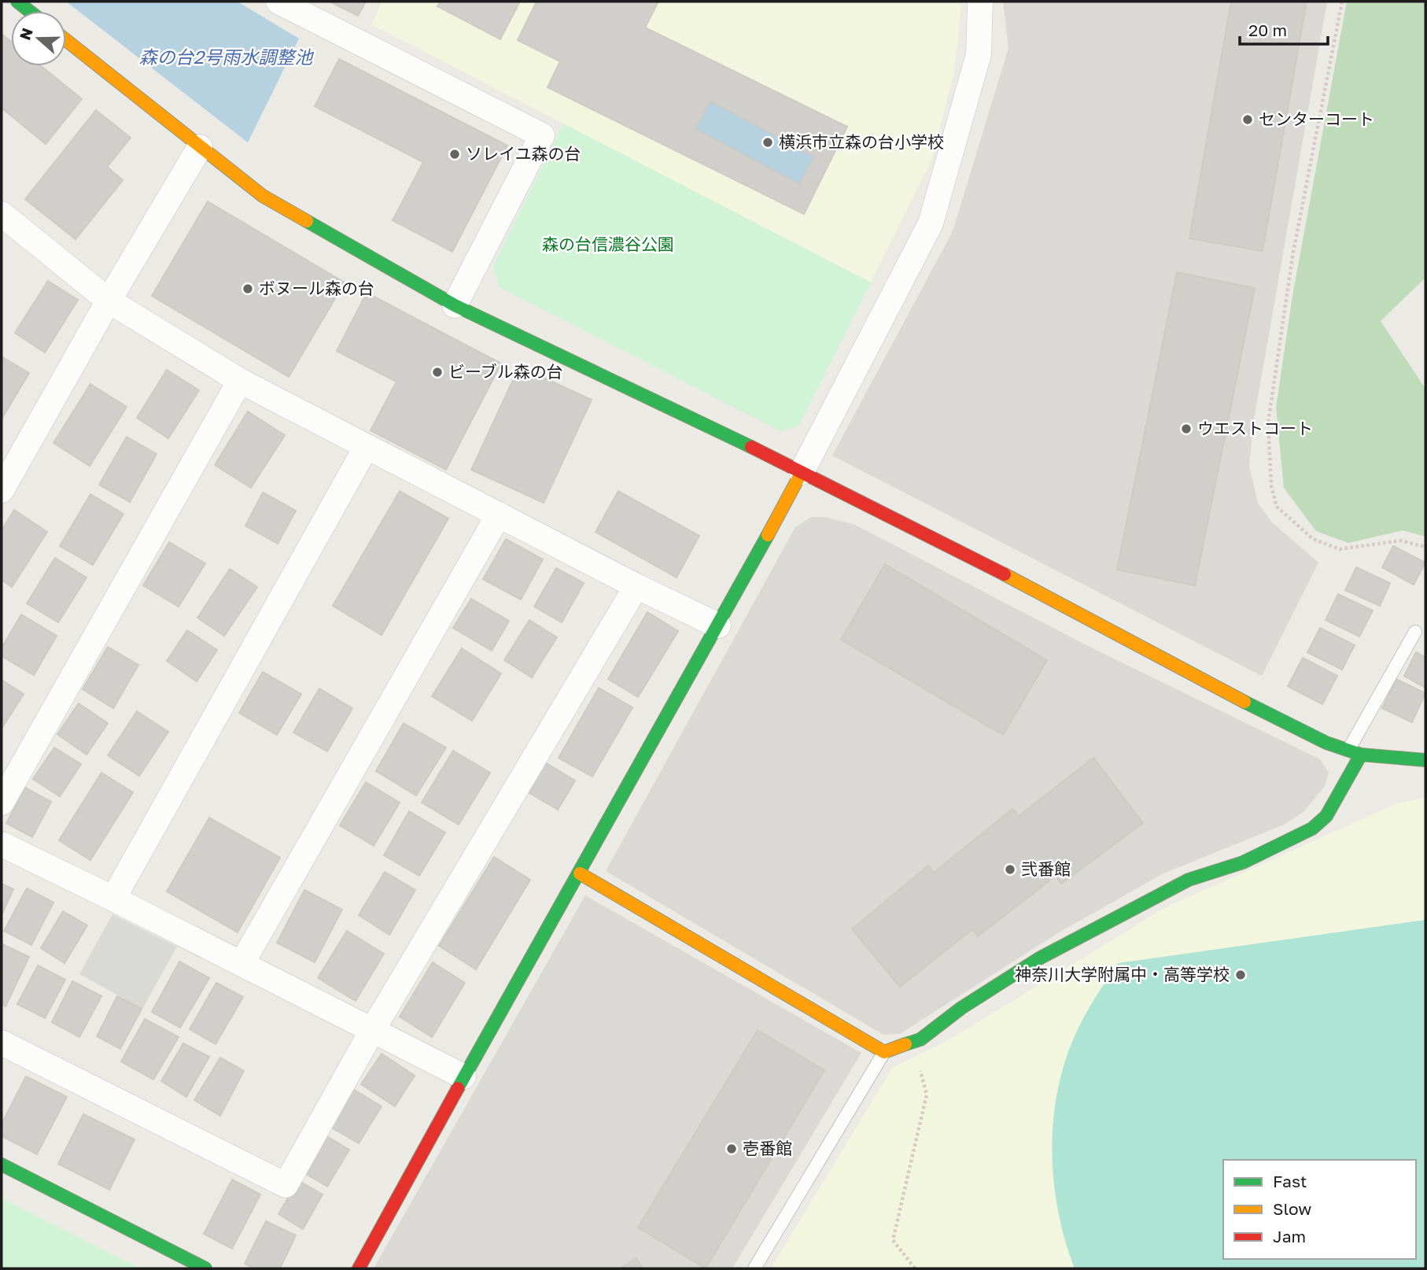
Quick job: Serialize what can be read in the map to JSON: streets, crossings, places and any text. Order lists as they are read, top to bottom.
{
  "water": ["森の台2号雨水調整池"],
  "parks": ["森の台信濃谷公園"],
  "places": [
    "センターコート",
    "横浜市立森の台小学校",
    "ソレイユ森の台",
    "ボヌール森の台",
    "ビーブル森の台",
    "ウエストコート",
    "弐番館",
    "神奈川大学附属中・高等学校",
    "壱番館"
  ],
  "legend": ["Fast", "Slow", "Jam"],
  "scale_bar": "20 m",
  "north": "left"
}
